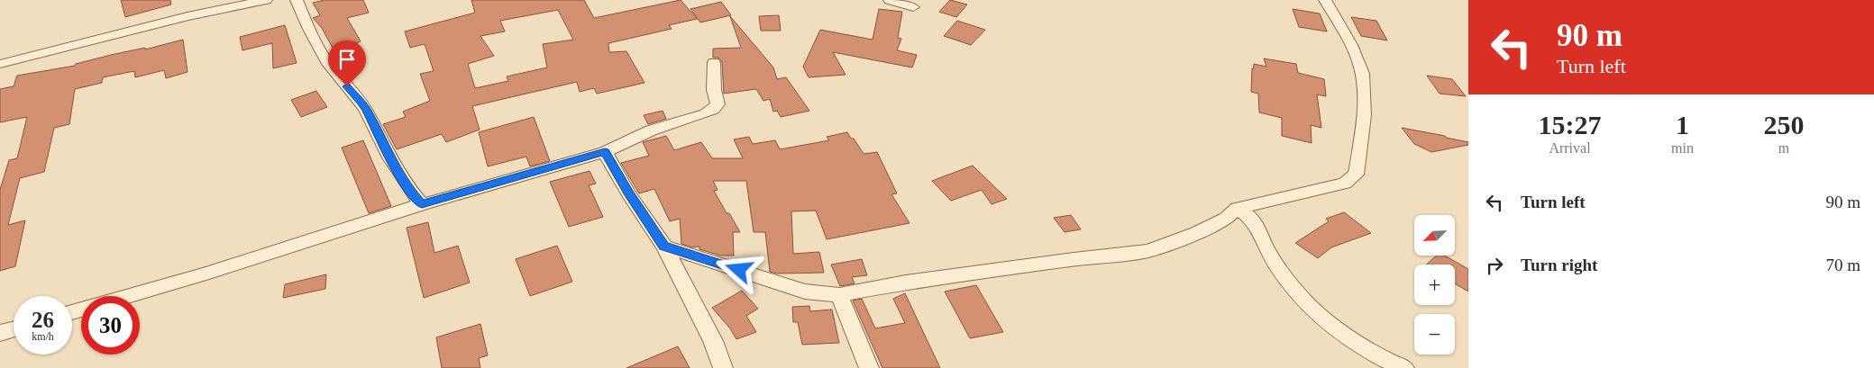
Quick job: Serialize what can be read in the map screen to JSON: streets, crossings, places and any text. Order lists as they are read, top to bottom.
{
  "north": "bottom left",
  "page": {
    "turn": ["90 m", "Turn left"],
    "eta": [
      "15:27",
      "Arrival",
      "1",
      "min",
      "250",
      "m"
    ],
    "list": [
      {
        "name": "Turn left",
        "value": "90 m"
      },
      {
        "name": "Turn right",
        "value": "70 m"
      }
    ],
    "map_buttons": ["+", "−"],
    "speed": "26 km/h",
    "limit": "30"
  }
}
